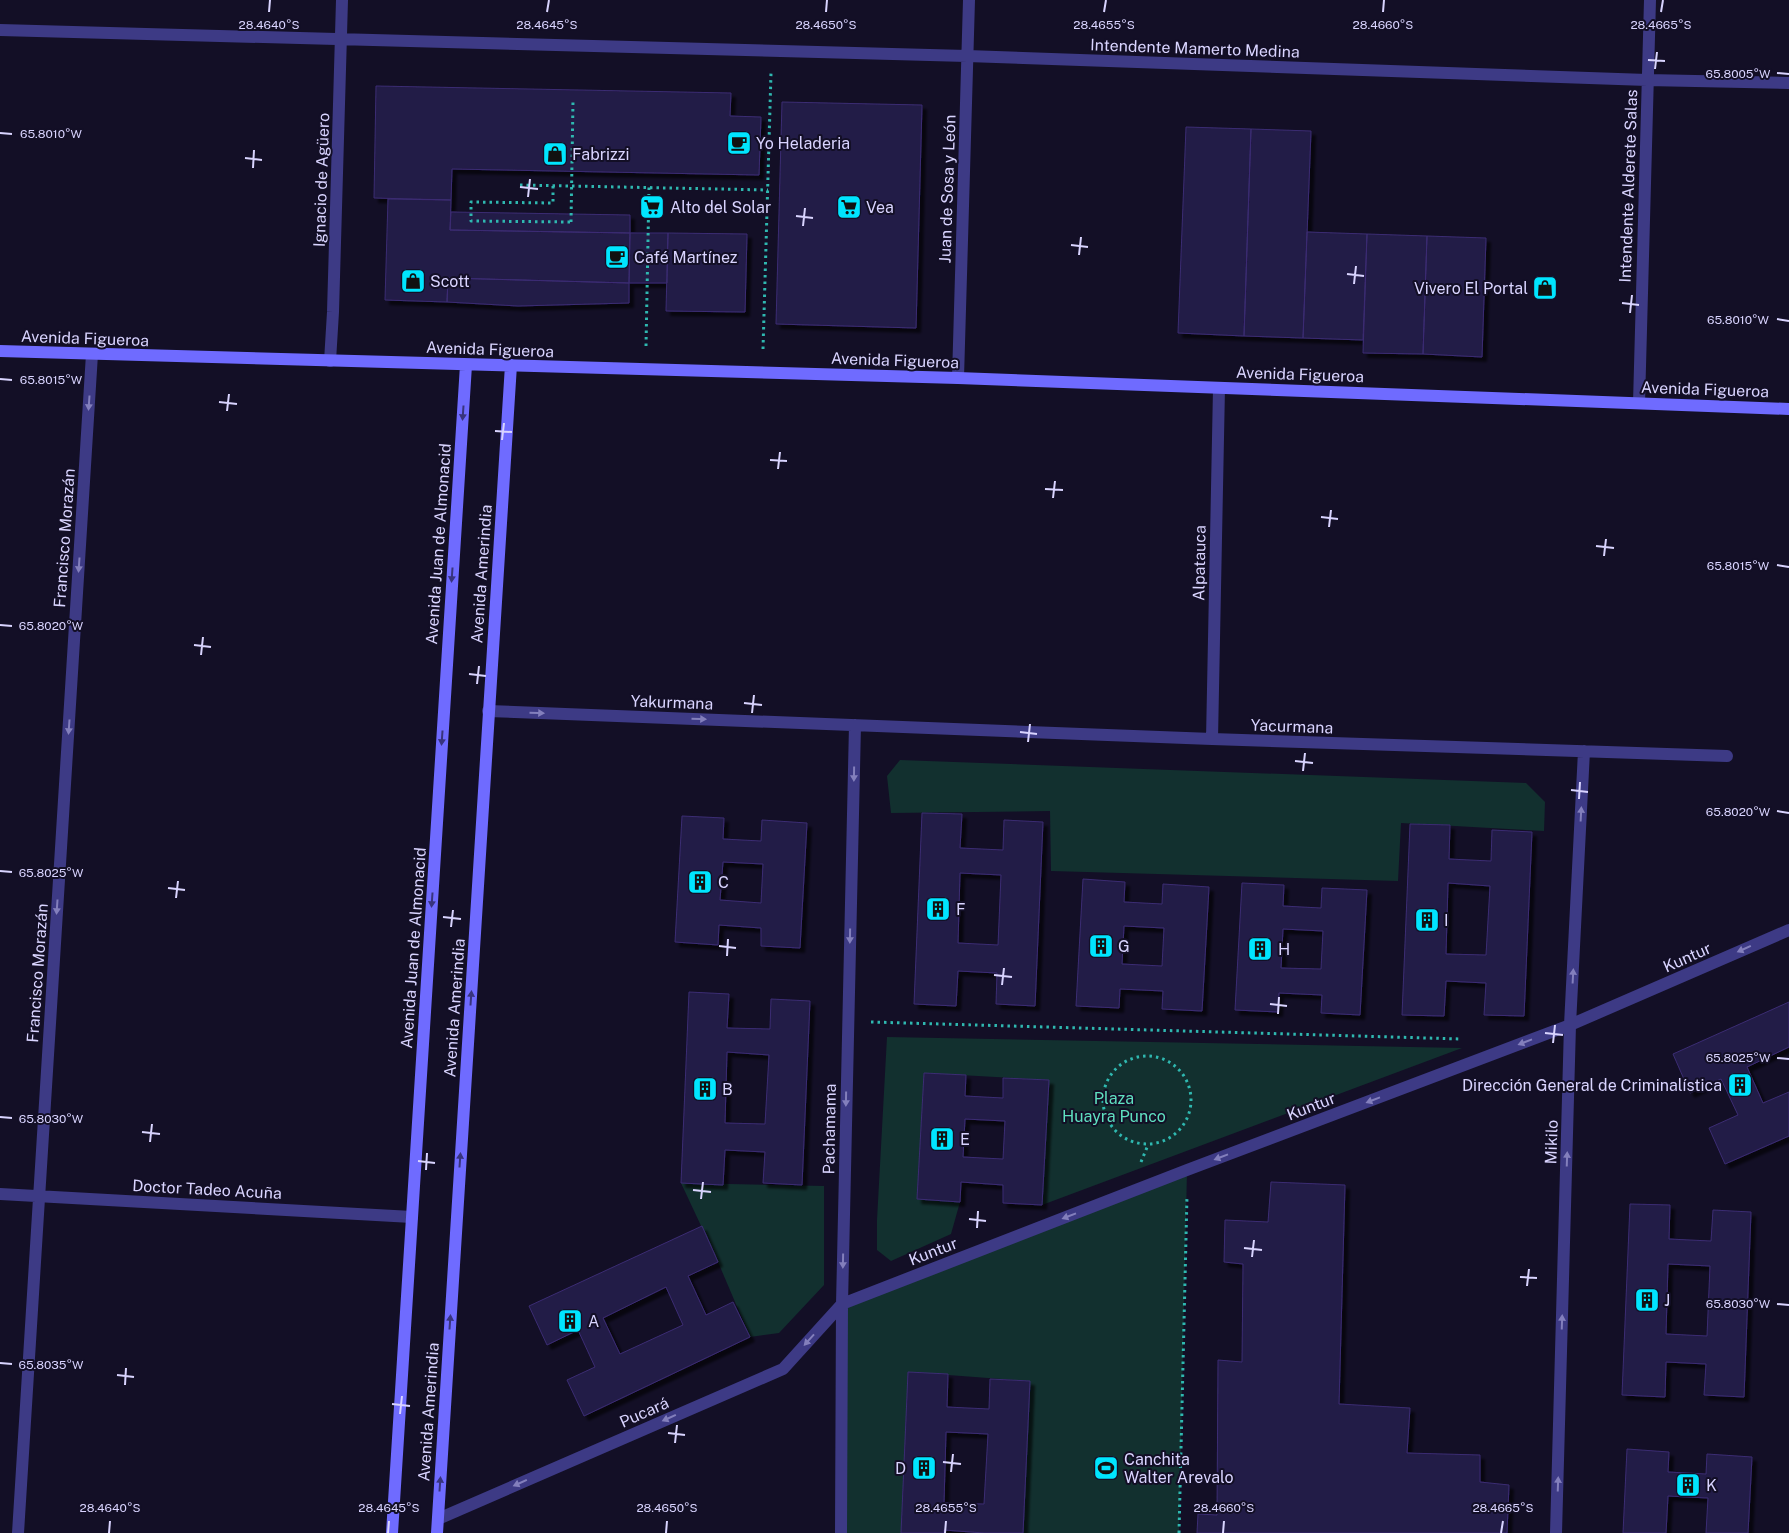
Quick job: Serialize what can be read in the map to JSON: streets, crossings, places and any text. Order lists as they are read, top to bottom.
{
  "streets": {
    "street": [
      "Intendente Mamerto Medina",
      "Ignacio de Agüero",
      "Intendente Alderete Salas",
      "Juan de Sosa y León",
      "Avenida Figueroa",
      "Francisco Morazán",
      "Avenida Juan de Almonacid",
      "Alpatauca",
      "Avenida Amerindia",
      "Yakurmana",
      "Yacurmana",
      "Kuntur",
      "Pachamama",
      "Mikilo",
      "Doctor Tadeo Acuña",
      "Pucará"
    ]
  },
  "crossings": [
    ["Intendente Mamerto Medina", "Ignacio de Agüero"],
    ["Intendente Mamerto Medina", "Intendente Alderete Salas"],
    ["Intendente Mamerto Medina", "Juan de Sosa y León"],
    ["Ignacio de Agüero", "Avenida Figueroa"],
    ["Intendente Alderete Salas", "Avenida Figueroa"],
    ["Juan de Sosa y León", "Avenida Figueroa"],
    ["Avenida Figueroa", "Francisco Morazán"],
    ["Avenida Figueroa", "Avenida Juan de Almonacid"],
    ["Avenida Figueroa", "Alpatauca"],
    ["Avenida Figueroa", "Avenida Amerindia"],
    ["Francisco Morazán", "Doctor Tadeo Acuña"],
    ["Avenida Juan de Almonacid", "Doctor Tadeo Acuña"],
    ["Alpatauca", "Yacurmana"],
    ["Avenida Amerindia", "Yakurmana"],
    ["Avenida Amerindia", "Pucará"],
    ["Yakurmana", "Yacurmana"],
    ["Yakurmana", "Pachamama"],
    ["Yacurmana", "Pachamama"],
    ["Yacurmana", "Mikilo"],
    ["Kuntur", "Pachamama"],
    ["Kuntur", "Mikilo"],
    ["Kuntur", "Pucará"],
    ["Pachamama", "Pucará"]
  ],
  "one_way": [
    "Francisco Morazán",
    "Avenida Juan de Almonacid",
    "Avenida Amerindia",
    "Yakurmana",
    "Kuntur",
    "Pachamama",
    "Mikilo",
    "Pucará"
  ],
  "parks": ["Plaza Huayra Punco"],
  "places": {
    "cafe": ["Yo Heladeria", "Café Martínez"],
    "shop": ["Fabrizzi", "Scott", "Vivero El Portal"],
    "supermarket": ["Alto del Solar", "Vea"],
    "building": [
      "C",
      "F",
      "I",
      "G",
      "H",
      "Dirección General de Criminalística",
      "B",
      "E",
      "J",
      "A",
      "D",
      "K"
    ],
    "sports": ["Canchita Walter Arevalo"]
  },
  "coordinates": [
    "28.4640°S",
    "28.4645°S",
    "28.4650°S",
    "28.4655°S",
    "28.4660°S",
    "28.4665°S",
    "65.8005°W",
    "65.8010°W",
    "65.8015°W",
    "65.8020°W",
    "65.8025°W",
    "65.8030°W",
    "65.8035°W"
  ]
}
